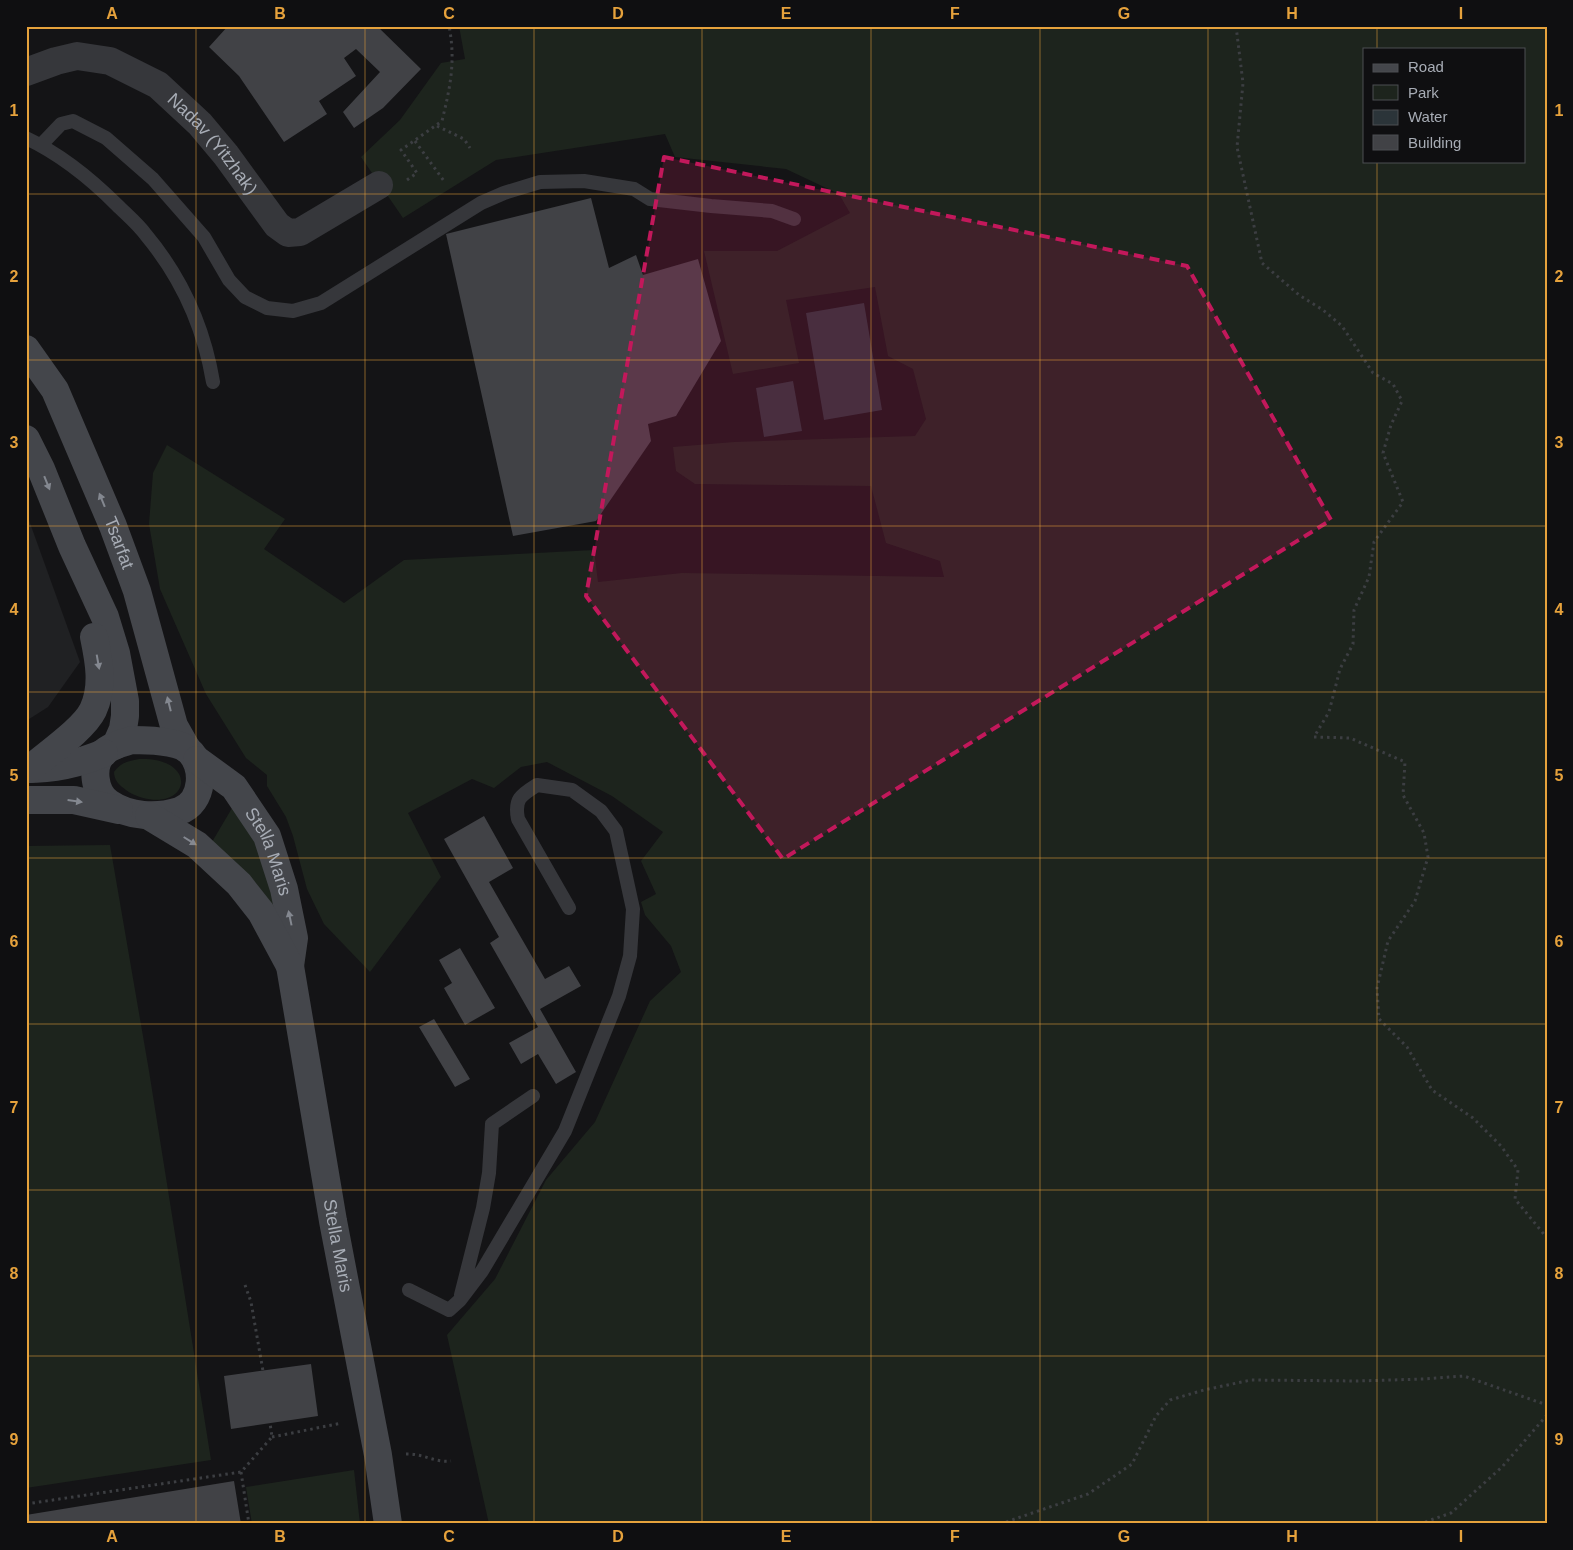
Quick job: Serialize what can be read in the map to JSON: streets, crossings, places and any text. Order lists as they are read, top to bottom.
{
  "streets": {
    "street": ["Nadav (Yitzhak)", "Tsarfat", "Stella Maris"]
  },
  "crossings": [
    ["Tsarfat", "Stella Maris"]
  ],
  "legend": [
    "Road",
    "Park",
    "Water",
    "Building"
  ],
  "grid": {
    "columns": [
      "A",
      "B",
      "C",
      "D",
      "E",
      "F",
      "G",
      "H",
      "I"
    ],
    "rows": [
      "1",
      "2",
      "3",
      "4",
      "5",
      "6",
      "7",
      "8",
      "9"
    ]
  }
}
